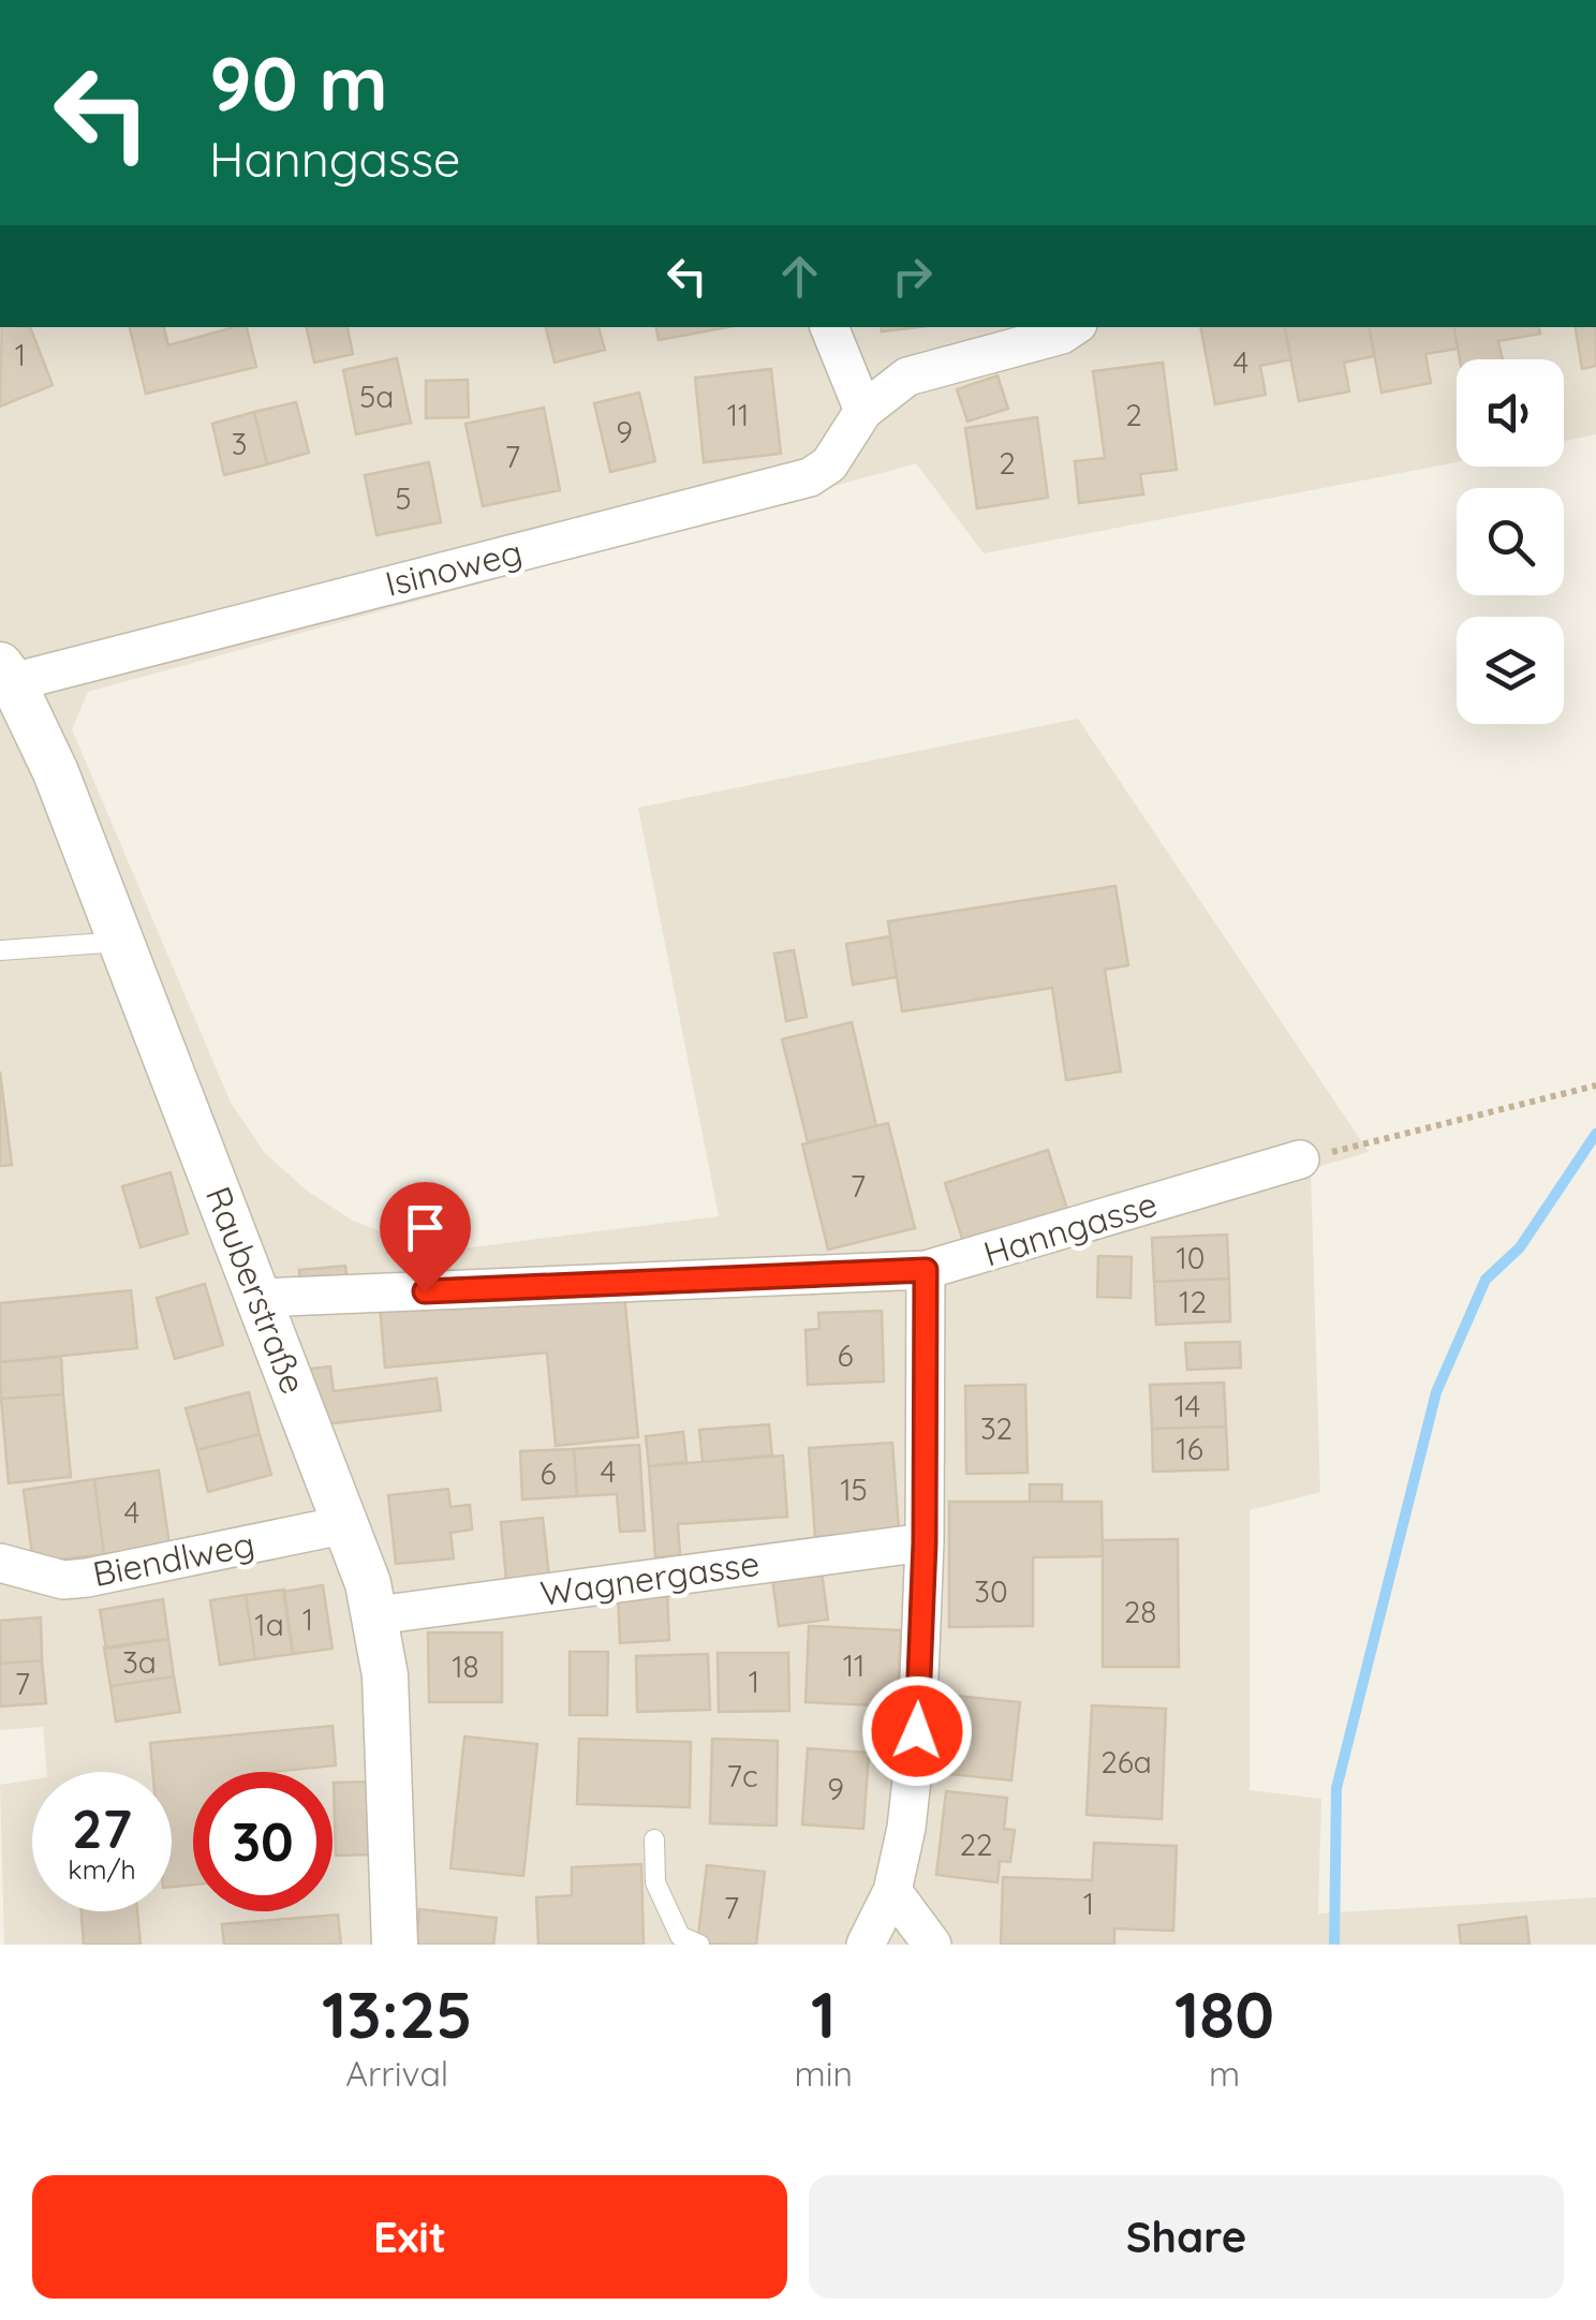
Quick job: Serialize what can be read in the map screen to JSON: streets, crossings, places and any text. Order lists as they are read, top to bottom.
{
  "streets": {
    "street": [
      "Isinoweg",
      "Hanngasse",
      "Rauberstraße",
      "Biendlweg",
      "Wagnergasse"
    ]
  },
  "crossings": [
    ["Isinoweg", "Rauberstraße"],
    ["Hanngasse", "Rauberstraße"],
    ["Rauberstraße", "Biendlweg"],
    ["Rauberstraße", "Wagnergasse"]
  ],
  "house_numbers": [
    "1",
    "4",
    "5a",
    "11",
    "2",
    "9",
    "3",
    "7",
    "2",
    "5",
    "7",
    "10",
    "12",
    "6",
    "14",
    "32",
    "16",
    "4",
    "6",
    "15",
    "4",
    "30",
    "28",
    "1",
    "1a",
    "3a",
    "11",
    "18",
    "1",
    "7",
    "26a",
    "7c",
    "9",
    "22",
    "1",
    "7"
  ],
  "page": {
    "turn": ["90 m", "Hanngasse"],
    "speed": "27 km/h",
    "limit": "30",
    "eta": [
      "13:25",
      "Arrival",
      "1",
      "min",
      "180",
      "m"
    ],
    "buttons": ["Exit", "Share"]
  }
}
